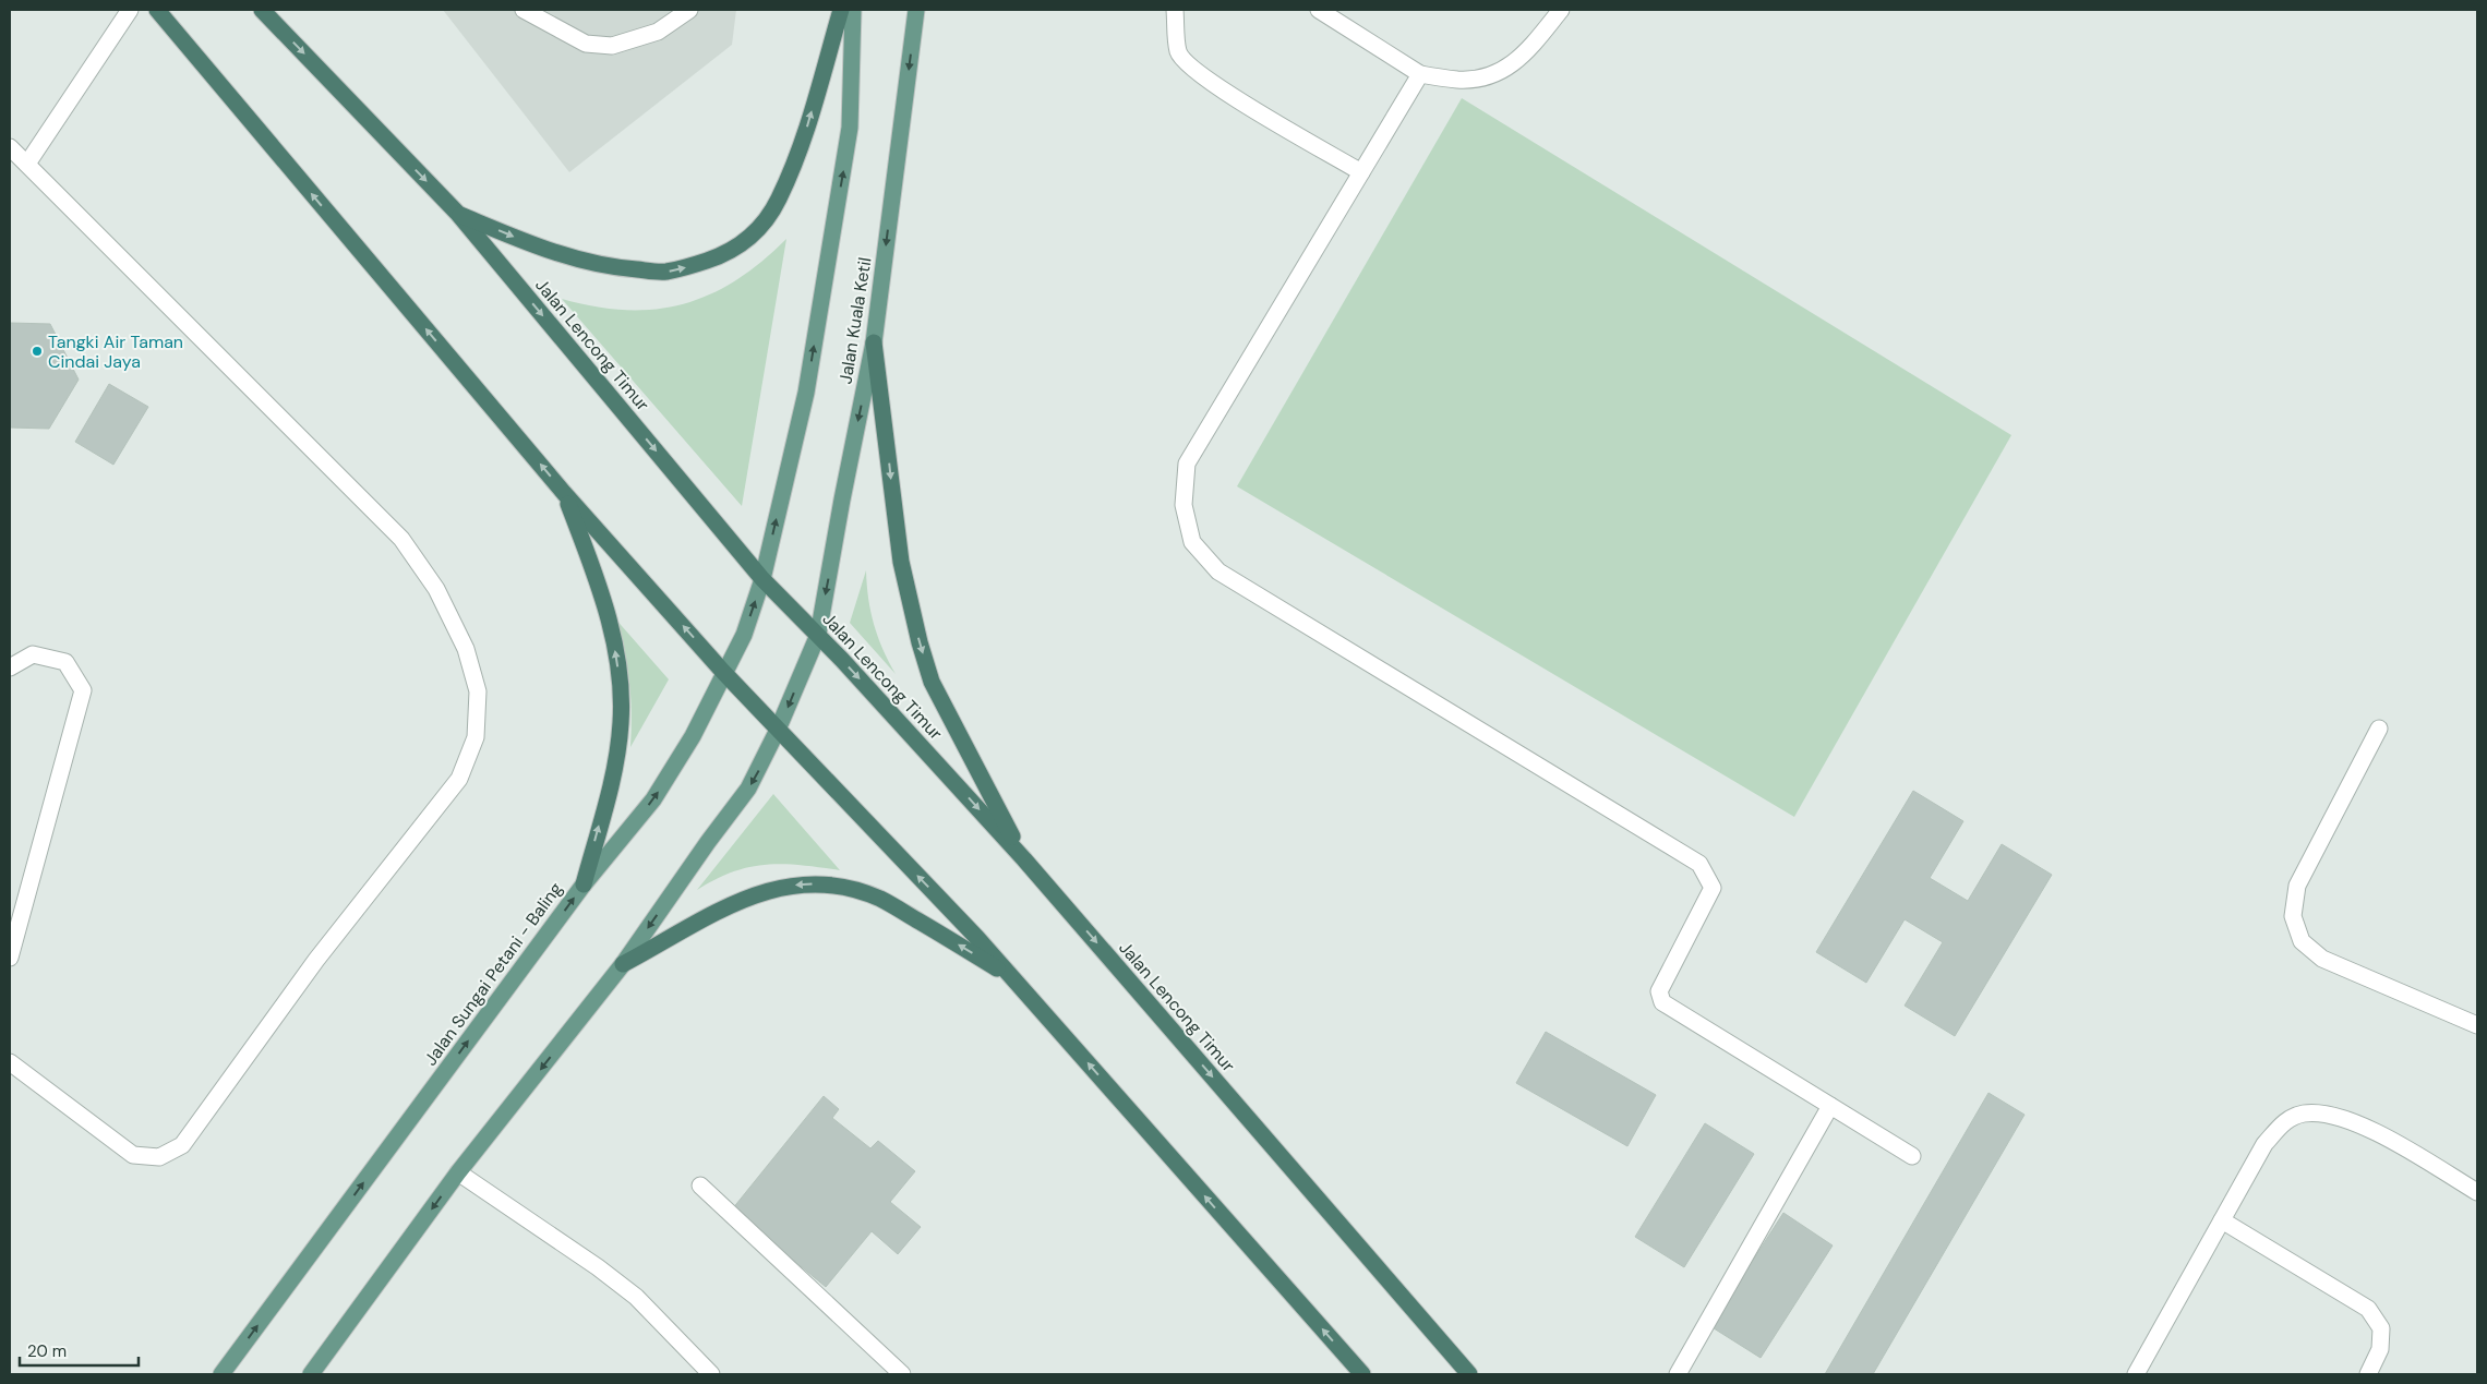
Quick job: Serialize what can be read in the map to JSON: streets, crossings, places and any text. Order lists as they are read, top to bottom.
{
  "streets": {
    "highway": ["Jalan Lencong Timur"],
    "main road": ["Jalan Kuala Ketil", "Jalan Sungai Petani - Baling"]
  },
  "crossings": [
    ["Jalan Kuala Ketil", "Jalan Lencong Timur"],
    ["Jalan Kuala Ketil", "Jalan Sungai Petani - Baling"],
    ["Jalan Lencong Timur", "Jalan Sungai Petani - Baling"]
  ],
  "places": ["Tangki Air Taman Cindai Jaya"],
  "scale_bar": "20 m"
}
